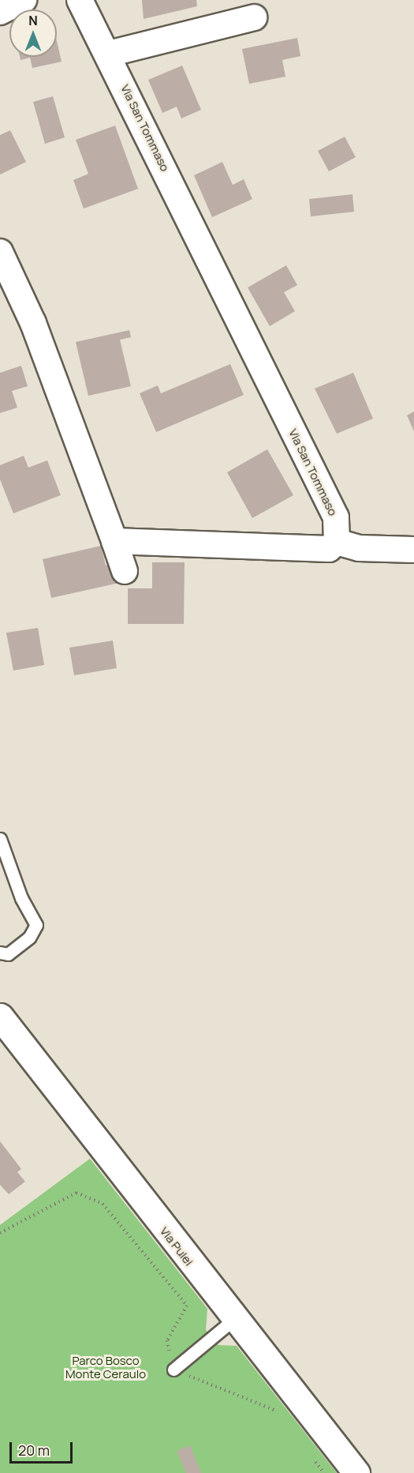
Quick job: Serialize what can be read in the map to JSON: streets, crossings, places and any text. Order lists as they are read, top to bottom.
{
  "streets": {
    "main road": ["Via Pulei"],
    "street": ["Via San Tommaso"]
  },
  "parks": ["Parco Bosco Monte Ceraulo"],
  "scale_bar": "20 m",
  "north": "top"
}
